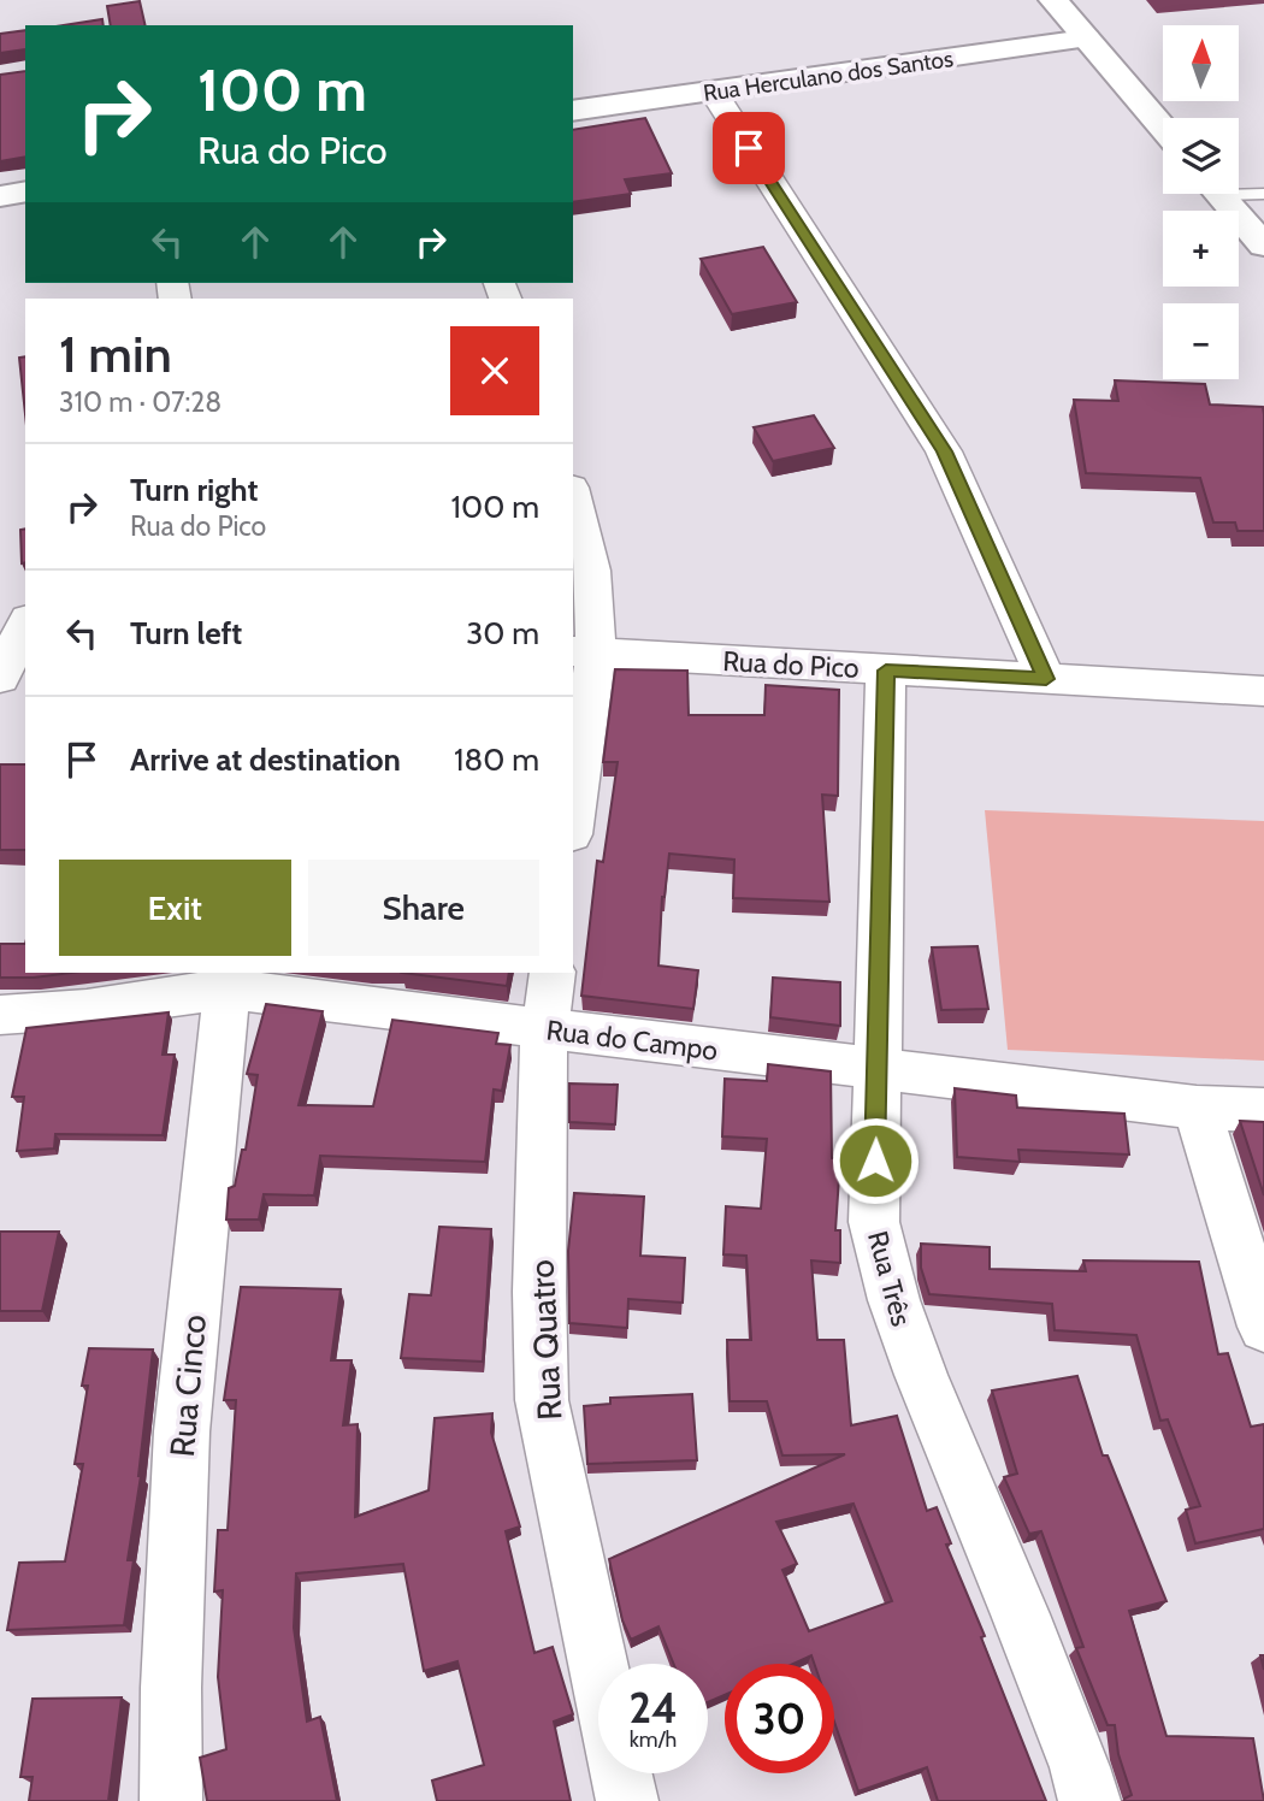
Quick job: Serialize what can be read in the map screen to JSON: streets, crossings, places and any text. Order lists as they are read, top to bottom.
{
  "streets": {
    "street": [
      "Rua Herculano dos Santos",
      "Rua do Pico",
      "Rua do Campo",
      "Rua Três",
      "Rua Quatro",
      "Rua Cinco"
    ]
  },
  "crossings": [
    ["Rua do Pico", "Rua Três"],
    ["Rua do Campo", "Rua Três"],
    ["Rua do Campo", "Rua Quatro"],
    ["Rua do Campo", "Rua Cinco"]
  ],
  "north": "top",
  "page": {
    "map_buttons": ["+", "−"],
    "turn": ["100 m", "Rua do Pico"],
    "heading": ["1 min", "310 m · 07:28"],
    "list": [
      {
        "name": "Turn right",
        "note": "Rua do Pico",
        "value": "100 m"
      },
      {
        "name": "Turn left",
        "value": "30 m"
      },
      {
        "name": "Arrive at destination",
        "value": "180 m"
      }
    ],
    "buttons": ["Exit", "Share"],
    "speed": "24 km/h",
    "limit": "30"
  }
}
